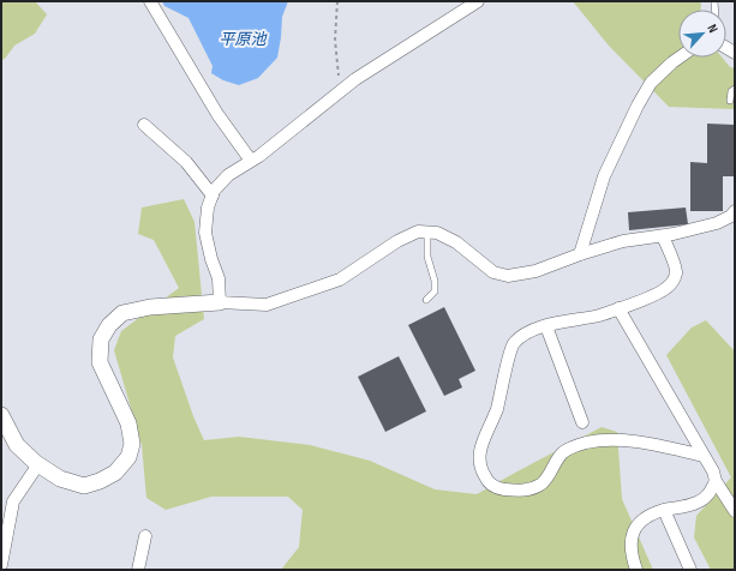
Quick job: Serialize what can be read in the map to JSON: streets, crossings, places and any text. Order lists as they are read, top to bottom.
{
  "water": ["平原池"],
  "north": "top right"
}
